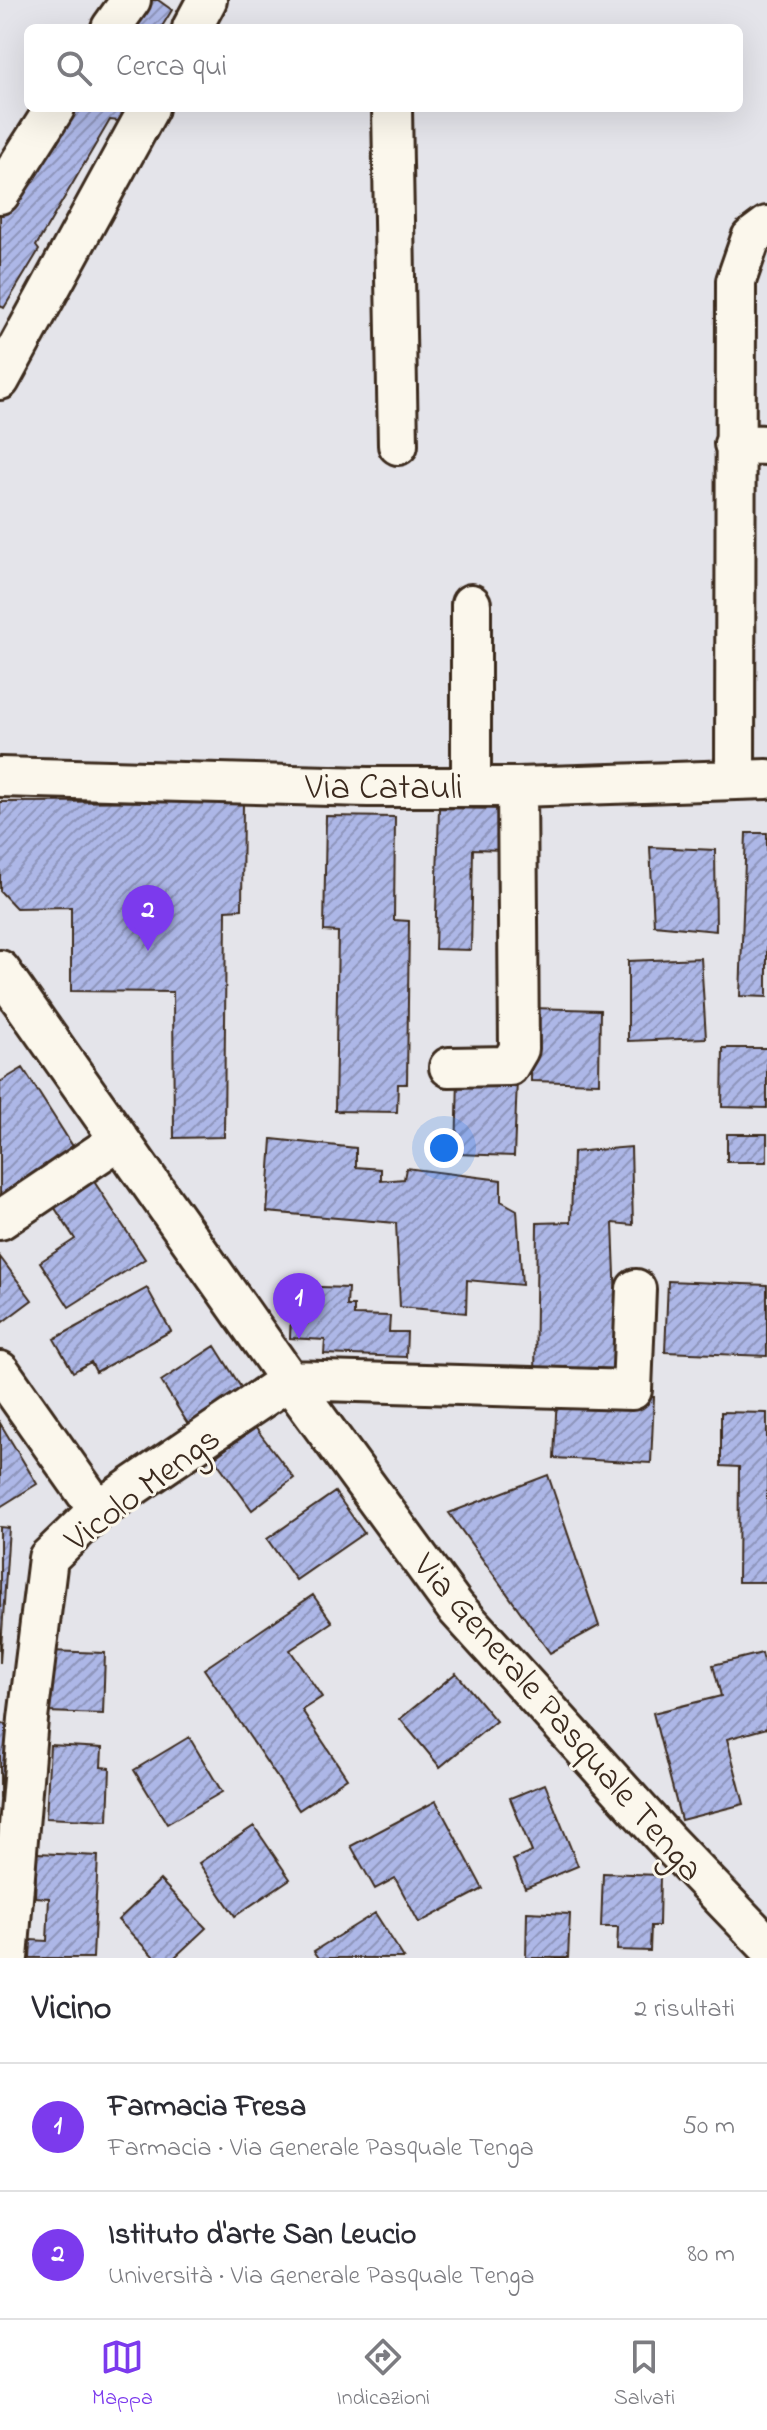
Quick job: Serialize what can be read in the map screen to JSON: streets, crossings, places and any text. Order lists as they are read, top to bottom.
{
  "streets": {
    "street": ["Via Catauli", "Vicolo Mengs", "Via Generale Pasquale Tenga"]
  },
  "crossings": [
    ["Vicolo Mengs", "Via Generale Pasquale Tenga"]
  ],
  "page": {
    "search": "Cerca qui",
    "pins": ["2", "1"],
    "heading": ["Vicino", "2 risultati"],
    "list": [
      {
        "mark": "1",
        "name": "Farmacia Fresa",
        "note": "Farmacia · Via Generale Pasquale Tenga",
        "value": "50 m"
      },
      {
        "mark": "2",
        "name": "Istituto d'arte San Leucio",
        "note": "Università · Via Generale Pasquale Tenga",
        "value": "80 m"
      }
    ],
    "nav": ["Mappa", "Indicazioni", "Salvati"]
  }
}
